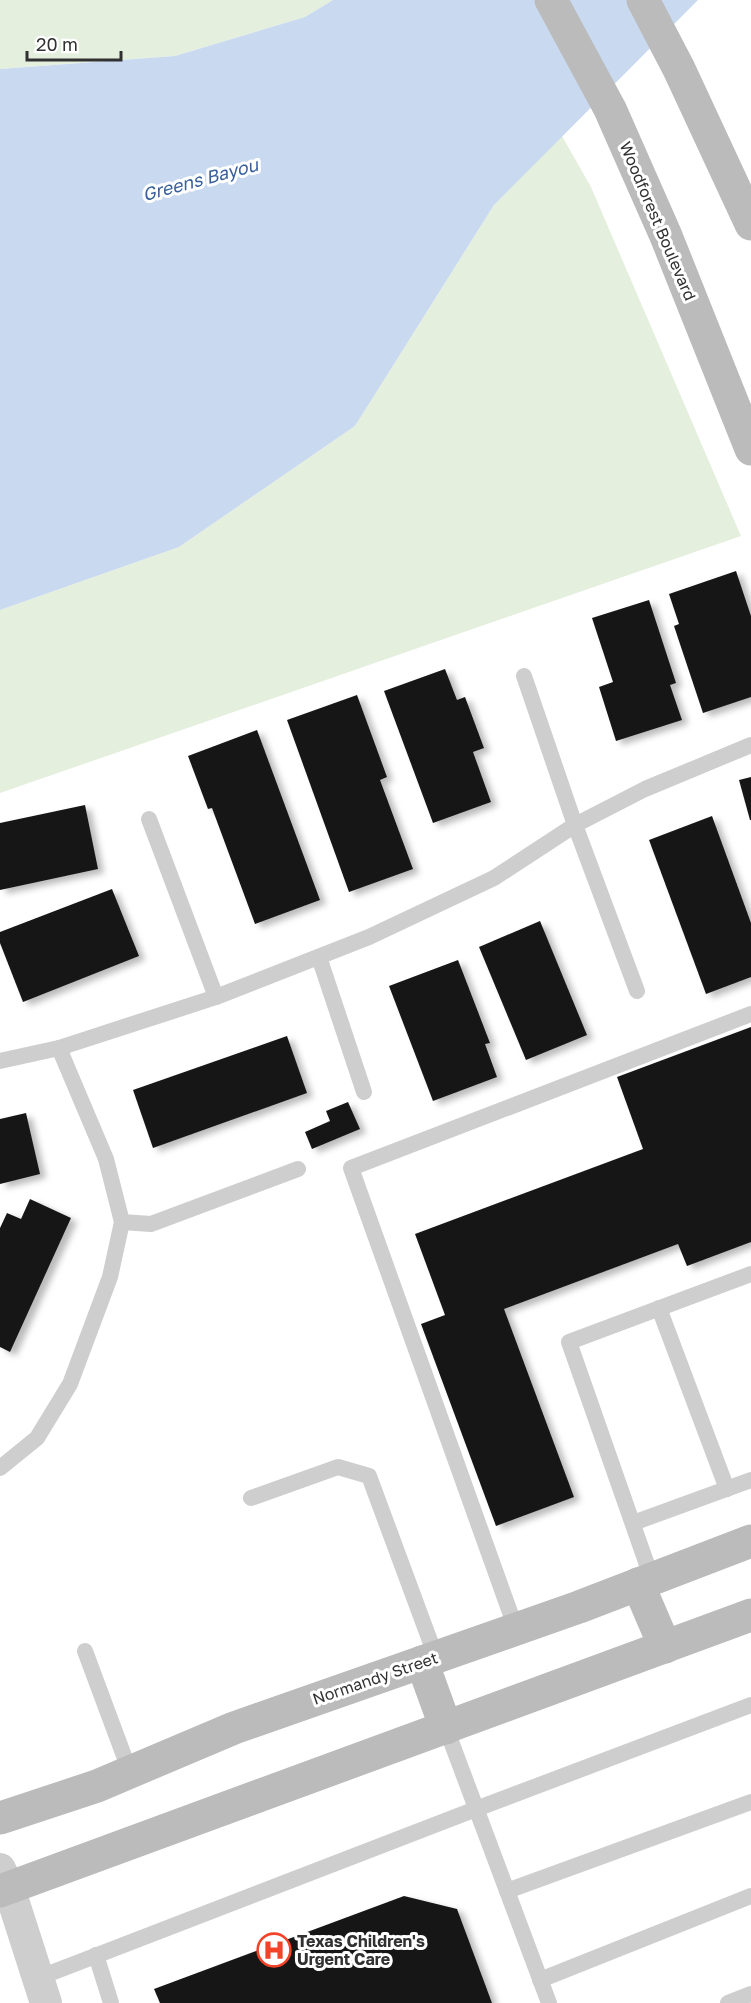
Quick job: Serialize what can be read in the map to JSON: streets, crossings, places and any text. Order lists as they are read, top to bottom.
{
  "streets": {
    "main road": ["Woodforest Boulevard", "Normandy Street"]
  },
  "water": ["Greens Bayou"],
  "places": {
    "hospital": ["Texas Children's Urgent Care"]
  },
  "scale_bar": "20 m"
}
